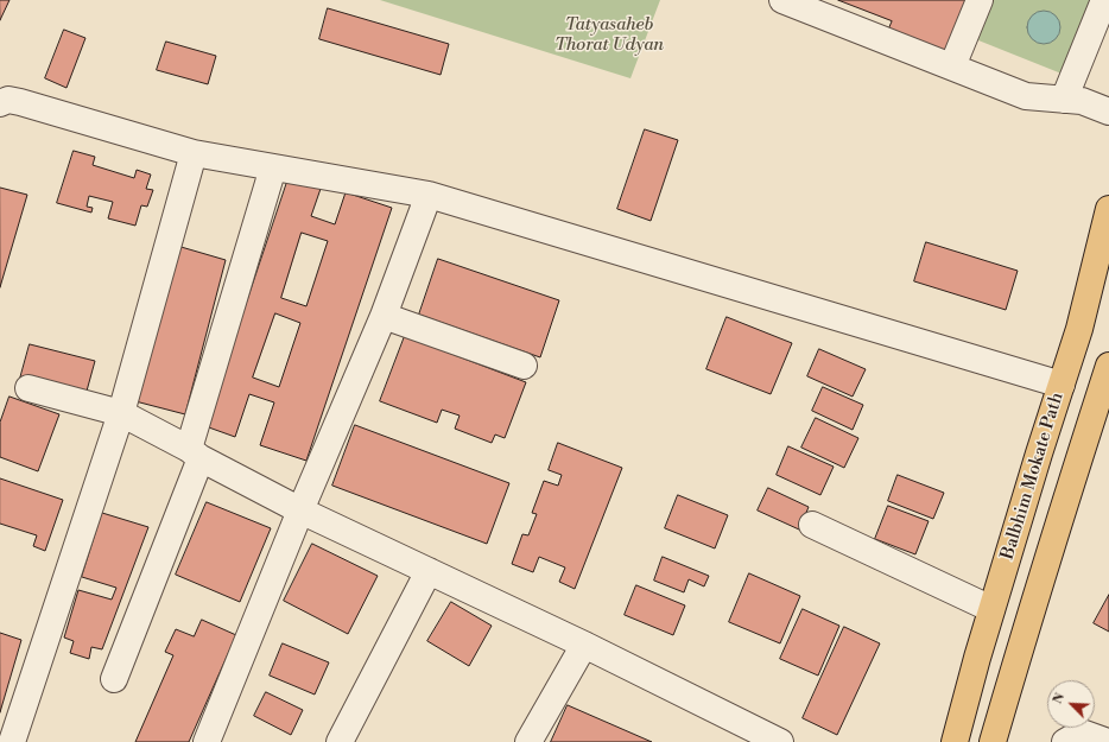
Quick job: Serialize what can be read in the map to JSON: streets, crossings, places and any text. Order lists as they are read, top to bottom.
{
  "streets": {
    "main road": ["Balbhim Mokate Path"]
  },
  "parks": ["Tatyasaheb Thorat Udyan"],
  "north": "top left"
}
